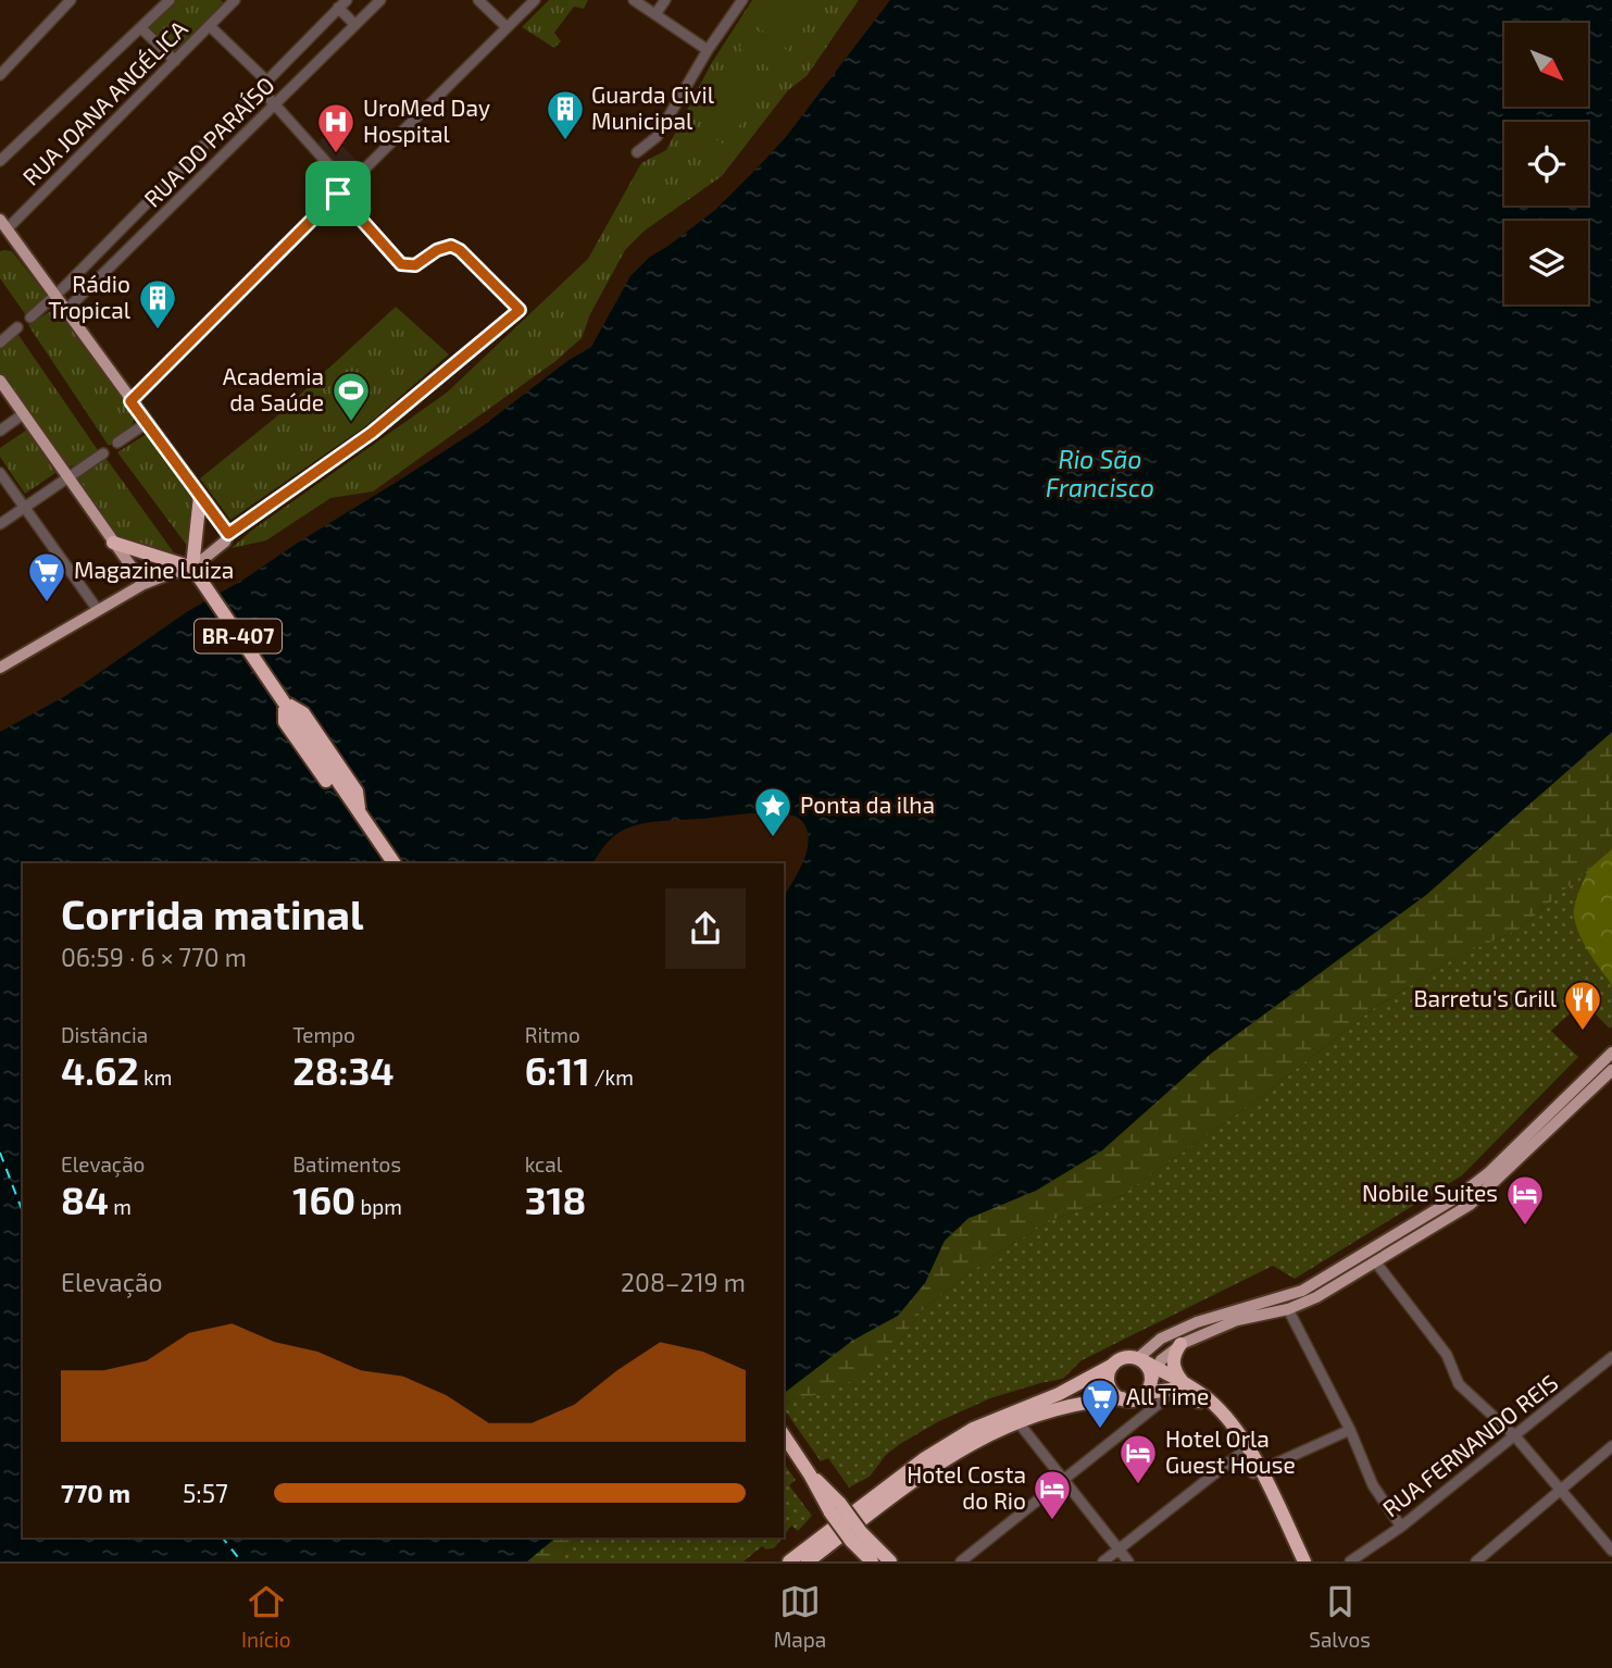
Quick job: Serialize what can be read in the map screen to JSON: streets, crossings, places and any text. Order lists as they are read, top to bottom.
{
  "streets": {
    "highway": ["BR-407"],
    "street": ["RUA JOANA ANGÉLICA", "RUA DO PARAÍSO", "RUA FERNANDO REIS"]
  },
  "water": ["Rio São Francisco"],
  "places": {
    "building": ["Guarda Civil Municipal", "Rádio Tropical"],
    "hospital": ["UroMed Day Hospital"],
    "sports": ["Academia da Saúde"],
    "supermarket": ["Magazine Luiza", "All Time"],
    "place": ["Ponta da ilha"],
    "restaurant": ["Barretu's Grill"],
    "hotel": ["Nobile Suites", "Hotel Orla Guest House", "Hotel Costa do Rio"]
  },
  "north": "bottom right",
  "page": {
    "heading": ["Corrida matinal", "06:59 · 6 × 770 m"],
    "stats": [
      ["Distância", "4.62 km"],
      ["Tempo", "28:34"],
      ["Ritmo", "6:11 /km"],
      ["Elevação", "84 m"],
      ["Batimentos", "160 bpm"],
      ["kcal", "318"]
    ],
    "chart": ["Elevação", "208–219 m"],
    "list": [
      {
        "name": "770 m",
        "note": "5:57"
      }
    ],
    "tabs": ["Início", "Mapa", "Salvos"]
  }
}
